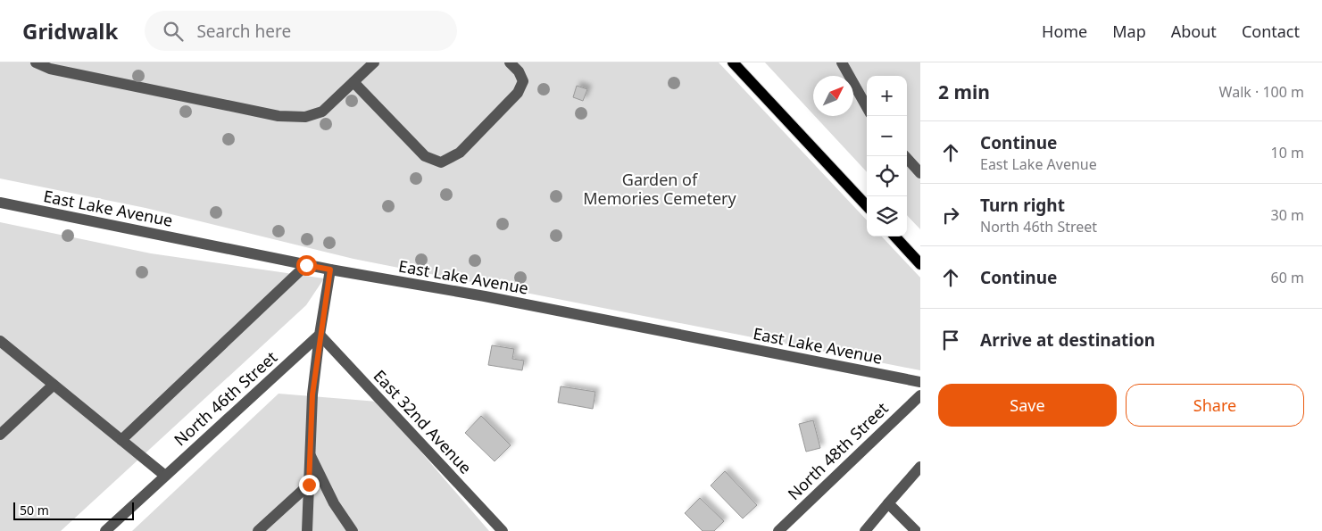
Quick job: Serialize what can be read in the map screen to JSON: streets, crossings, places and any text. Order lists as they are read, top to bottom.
{
  "streets": {
    "street": [
      "East Lake Avenue",
      "North 46th Street",
      "East 32nd Avenue",
      "North 48th Street"
    ]
  },
  "crossings": [
    ["North 46th Street", "East 32nd Avenue"]
  ],
  "parks": ["Garden of Memories Cemetery"],
  "scale_bar": "50 m",
  "north": "top right",
  "page": {
    "header": "Gridwalk",
    "search": "Search here",
    "nav": [
      "Home",
      "Map",
      "About",
      "Contact"
    ],
    "heading": ["2 min", "Walk · 100 m"],
    "map_buttons": ["+", "−"],
    "list": [
      ["Continue", "East Lake Avenue", "10 m"],
      ["Turn right", "North 46th Street", "30 m"],
      ["Continue", "60 m"],
      "Arrive at destination"
    ],
    "buttons": ["Save", "Share"],
    "scale": "50 m"
  }
}
